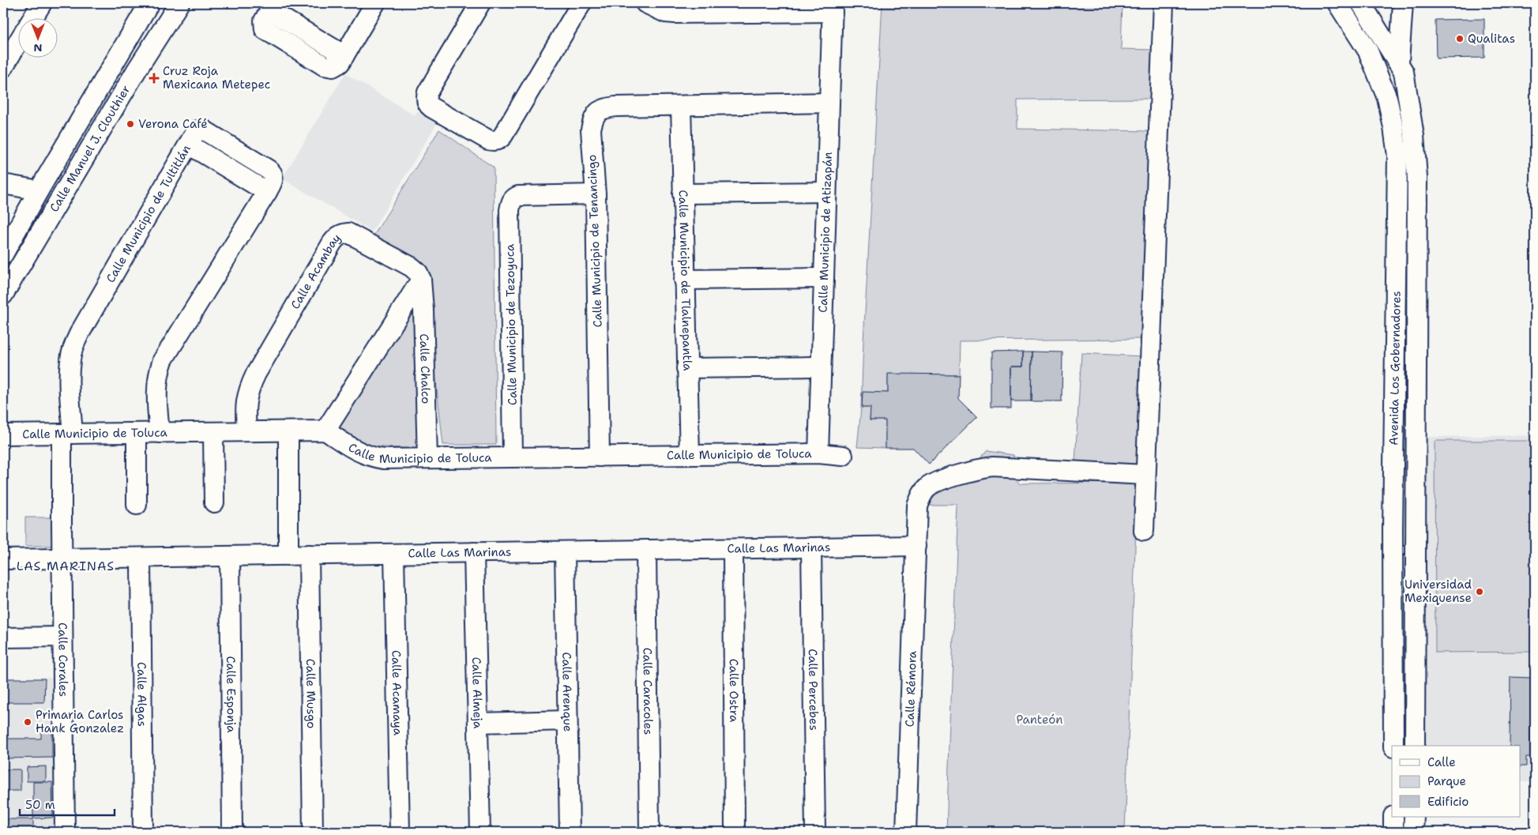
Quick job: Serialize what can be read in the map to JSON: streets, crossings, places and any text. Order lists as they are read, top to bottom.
{
  "streets": {
    "street": [
      "Calle Manuel J. Clouthier",
      "Calle Municipio de Tultitlán",
      "Calle Municipio de Atizapán",
      "Calle Municipio de Tenancingo",
      "Calle Acambay",
      "Calle Municipio de Tlalnepantla",
      "Calle Municipio de Tezoyuca",
      "Avenida Los Gobernadores",
      "Calle Chalco",
      "Calle Municipio de Toluca",
      "Calle Las Marinas",
      "Calle Corales",
      "Calle Rémora",
      "Calle Percebes",
      "Calle Ostra",
      "Calle Arenque",
      "Calle Caracoles",
      "Calle Almeja",
      "Calle Acamaya",
      "Calle Musgo",
      "Calle Esponja",
      "Calle Algas"
    ]
  },
  "crossings": [
    ["Calle Municipio de Tultitlán", "Calle Municipio de Toluca"],
    ["Calle Municipio de Tultitlán", "Calle Las Marinas"],
    ["Calle Municipio de Tultitlán", "Calle Corales"],
    ["Calle Municipio de Atizapán", "Calle Municipio de Tenancingo"],
    ["Calle Municipio de Atizapán", "Calle Municipio de Toluca"],
    ["Calle Municipio de Tenancingo", "Calle Municipio de Tlalnepantla"],
    ["Calle Municipio de Tenancingo", "Calle Municipio de Tezoyuca"],
    ["Calle Municipio de Tenancingo", "Calle Municipio de Toluca"],
    ["Calle Acambay", "Calle Chalco"],
    ["Calle Acambay", "Calle Municipio de Toluca"],
    ["Calle Municipio de Tlalnepantla", "Calle Municipio de Toluca"],
    ["Calle Municipio de Tezoyuca", "Calle Municipio de Toluca"],
    ["Calle Chalco", "Calle Municipio de Toluca"],
    ["Calle Las Marinas", "Calle Corales"],
    ["Calle Las Marinas", "Calle Rémora"],
    ["Calle Las Marinas", "Calle Percebes"],
    ["Calle Las Marinas", "Calle Ostra"],
    ["Calle Las Marinas", "Calle Arenque"],
    ["Calle Las Marinas", "Calle Caracoles"],
    ["Calle Las Marinas", "Calle Almeja"],
    ["Calle Las Marinas", "Calle Acamaya"],
    ["Calle Las Marinas", "Calle Musgo"],
    ["Calle Las Marinas", "Calle Esponja"],
    ["Calle Las Marinas", "Calle Algas"]
  ],
  "districts": ["LAS MARINAS"],
  "parks": ["Panteón"],
  "places": {
    "other": [
      "Qualitas",
      "Verona Café",
      "Universidad Mexiquense",
      "Primaria Carlos Hank Gonzalez"
    ],
    "health": ["Cruz Roja Mexicana Metepec"]
  },
  "legend": ["Calle", "Parque", "Edificio"],
  "scale_bar": "50 m",
  "north": "bottom"
}
